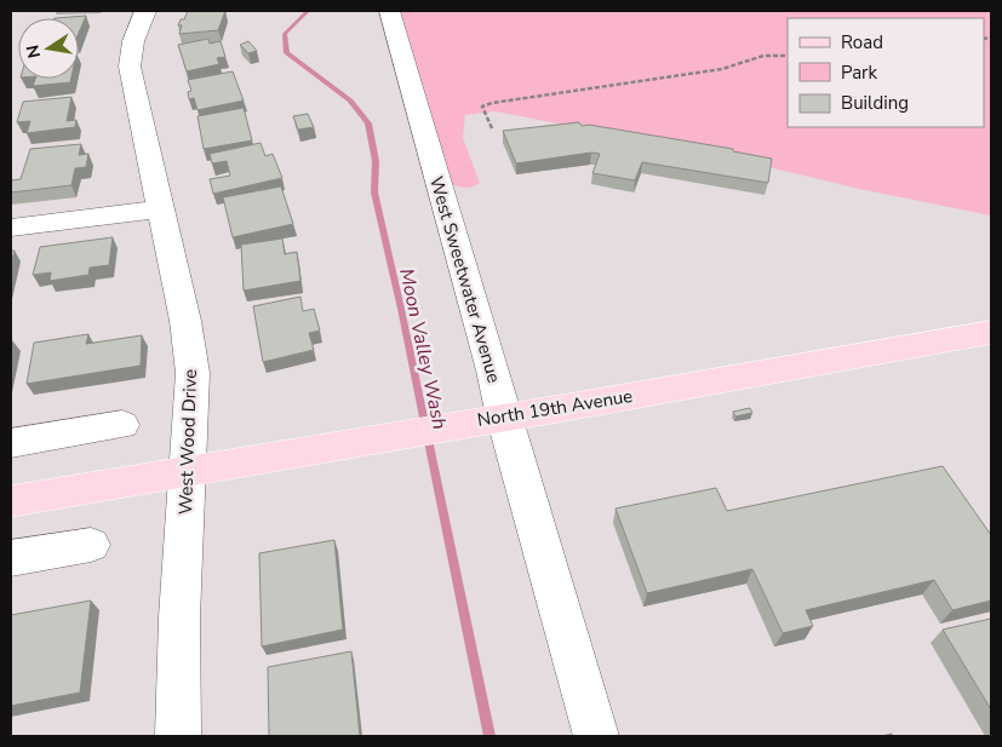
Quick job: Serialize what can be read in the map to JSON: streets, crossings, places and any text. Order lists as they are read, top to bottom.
{
  "streets": {
    "main road": ["North 19th Avenue"],
    "street": ["West Sweetwater Avenue", "West Wood Drive"]
  },
  "crossings": [
    ["West Sweetwater Avenue", "North 19th Avenue"],
    ["North 19th Avenue", "West Wood Drive"]
  ],
  "water": ["Moon Valley Wash"],
  "legend": ["Road", "Park", "Building"],
  "north": "left"
}
